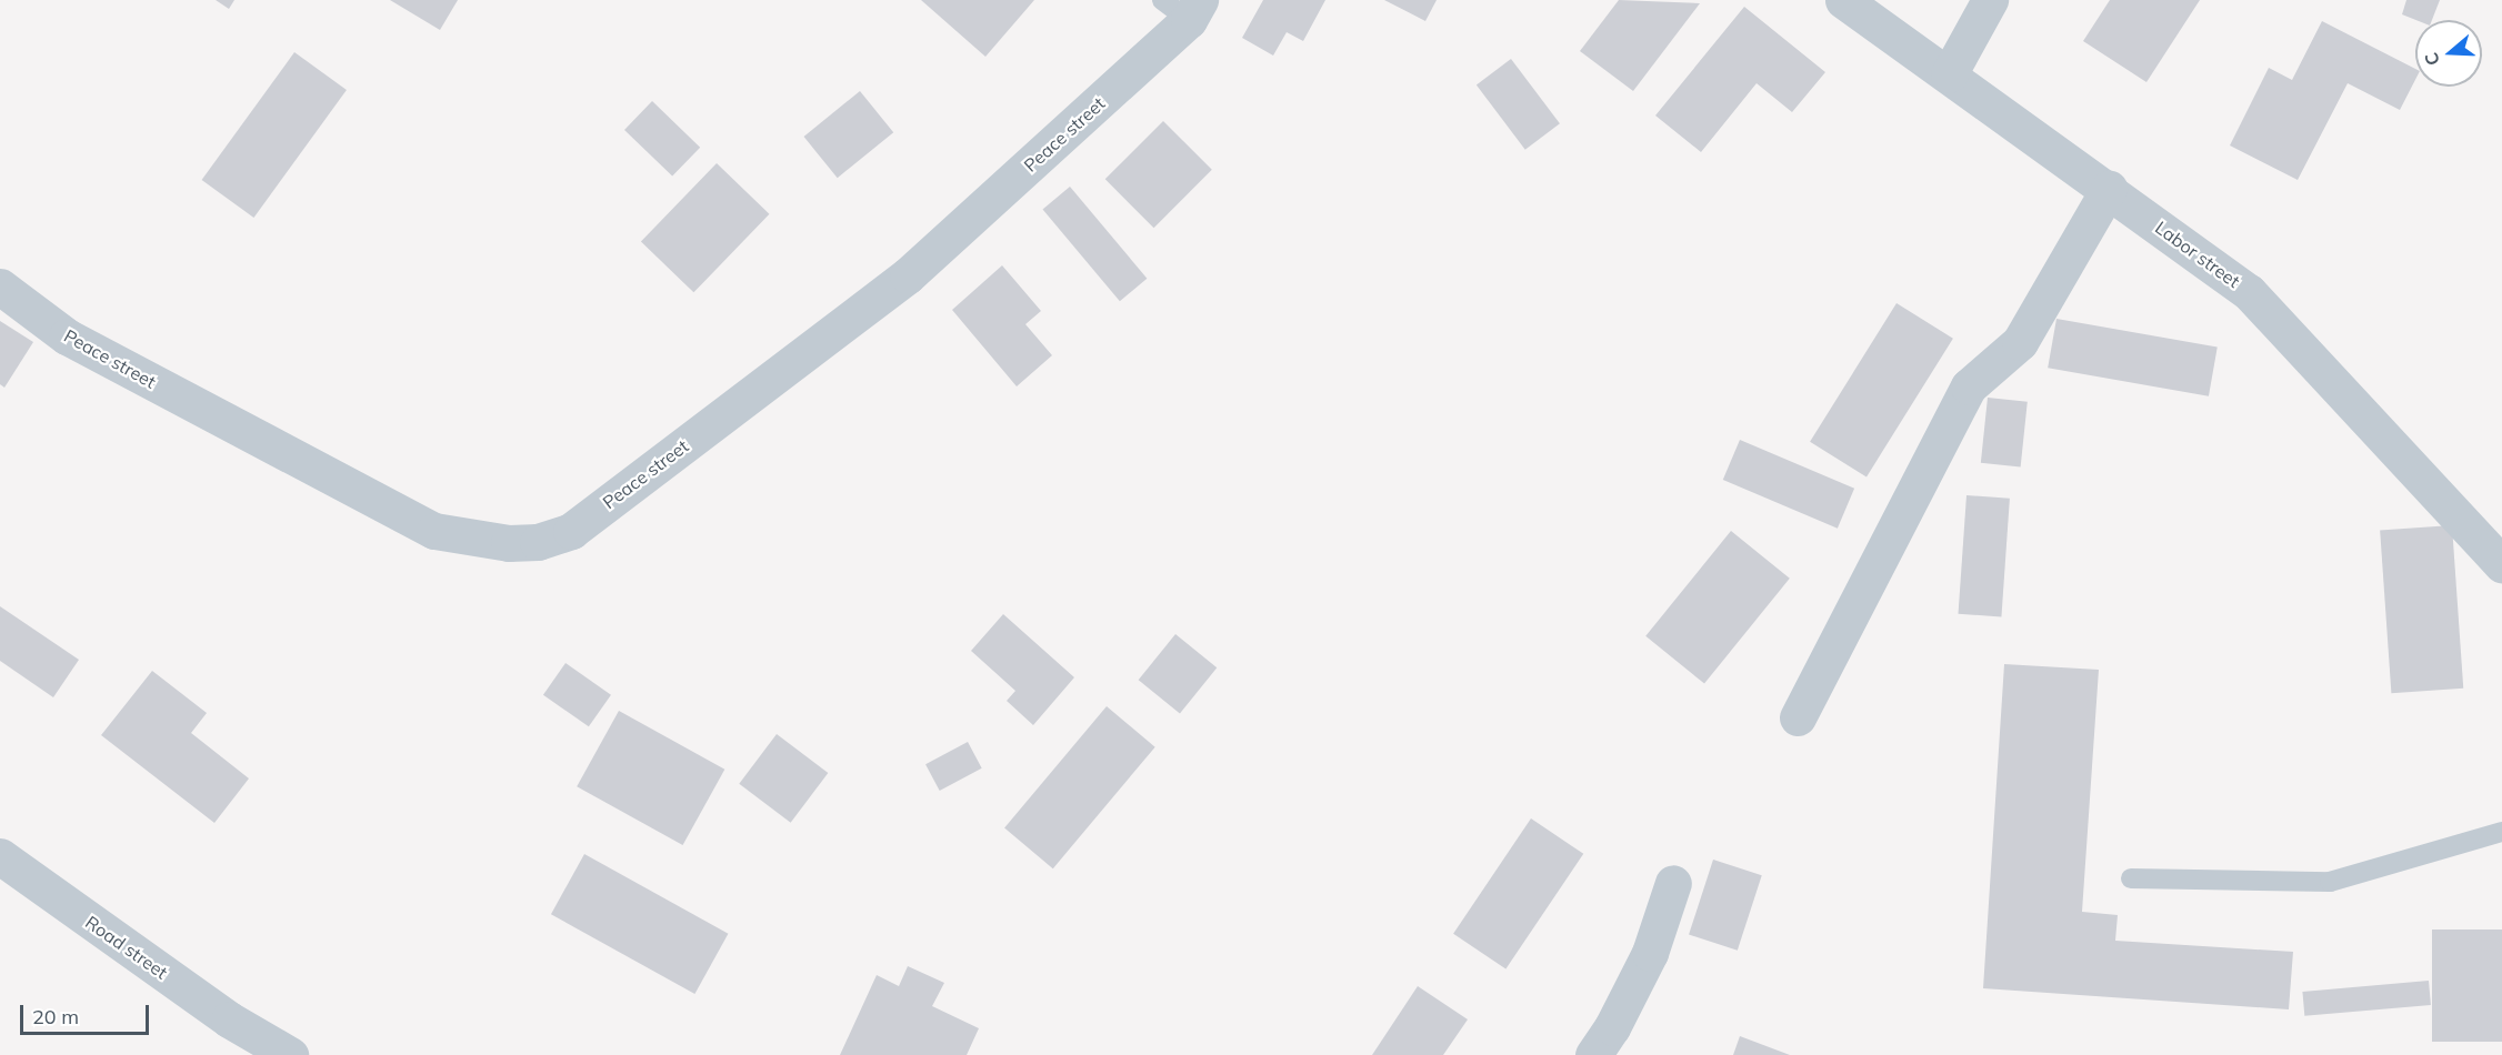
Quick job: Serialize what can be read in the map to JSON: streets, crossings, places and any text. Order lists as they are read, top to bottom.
{
  "streets": {
    "street": ["Peace street", "Labor street", "Road street"]
  },
  "scale_bar": "20 m",
  "north": "left"
}
